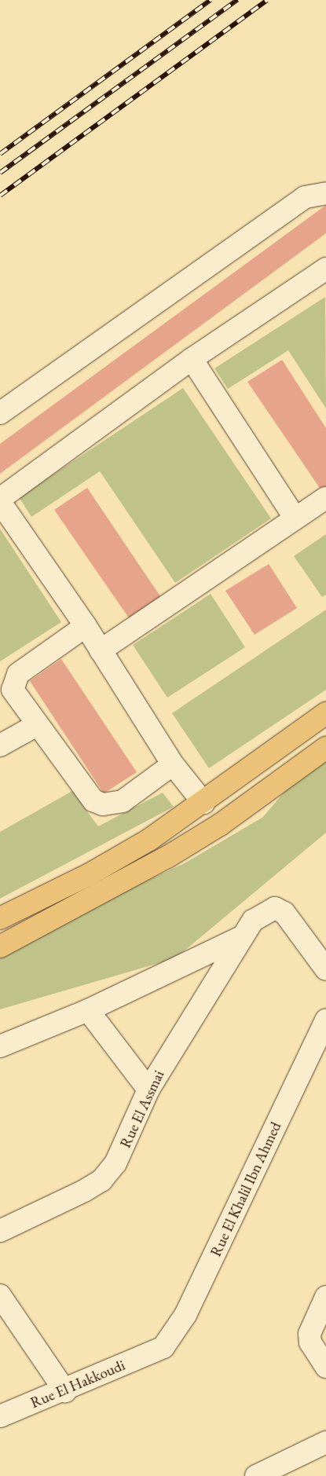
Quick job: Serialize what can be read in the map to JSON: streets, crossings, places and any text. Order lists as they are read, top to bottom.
{
  "streets": {
    "street": ["Rue El Assmai", "Rue El Khalil Ibn Ahmed", "Rue El Hakkoudi"]
  },
  "crossings": [
    ["Rue El Khalil Ibn Ahmed", "Rue El Hakkoudi"]
  ]
}
